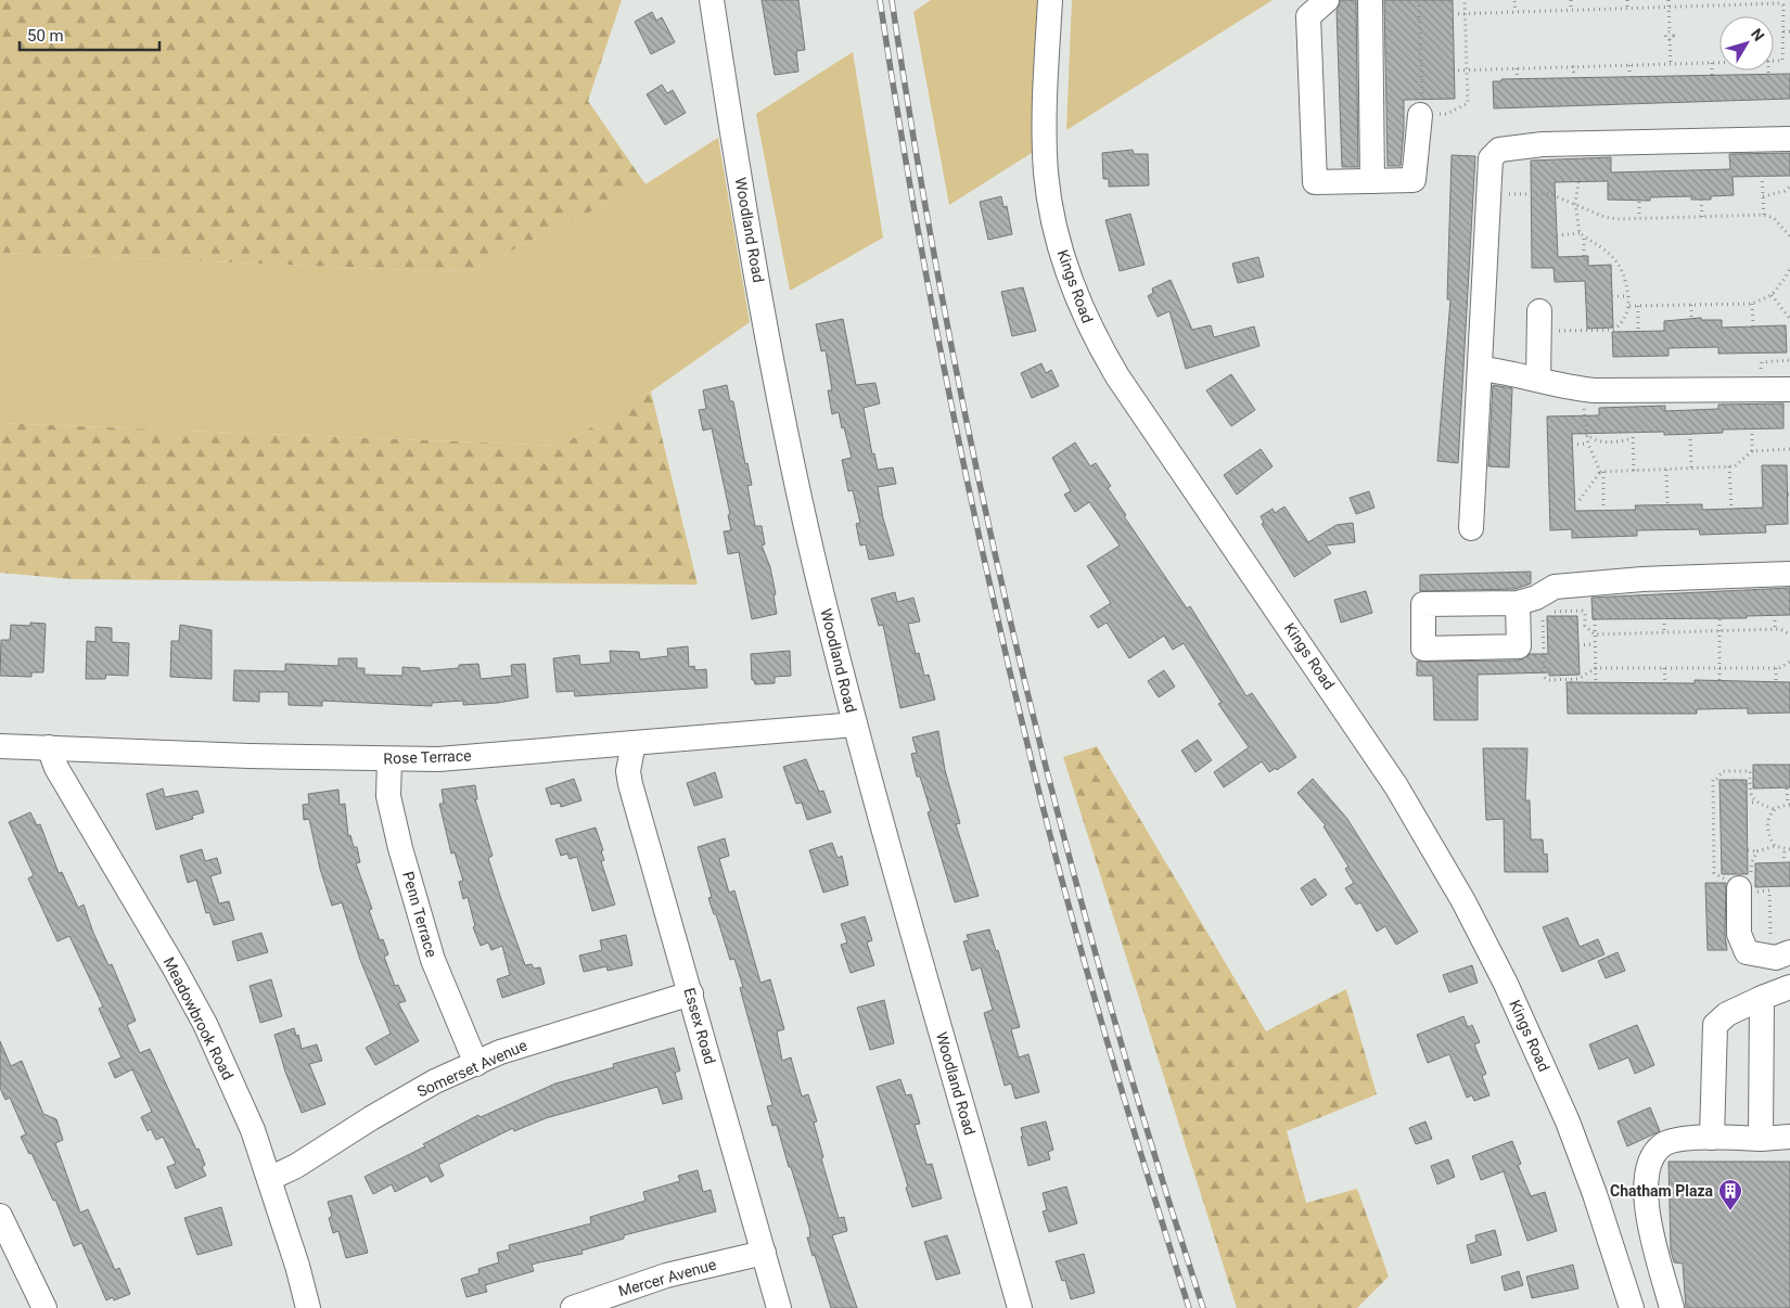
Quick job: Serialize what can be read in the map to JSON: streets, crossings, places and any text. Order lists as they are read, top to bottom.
{
  "streets": {
    "street": [
      "Woodland Road",
      "Kings Road",
      "Rose Terrace",
      "Penn Terrace",
      "Meadowbrook Road",
      "Essex Road",
      "Somerset Avenue",
      "Mercer Avenue"
    ]
  },
  "crossings": [
    ["Woodland Road", "Rose Terrace"],
    ["Rose Terrace", "Penn Terrace"],
    ["Rose Terrace", "Meadowbrook Road"],
    ["Rose Terrace", "Essex Road"],
    ["Penn Terrace", "Somerset Avenue"],
    ["Meadowbrook Road", "Somerset Avenue"],
    ["Essex Road", "Somerset Avenue"],
    ["Essex Road", "Mercer Avenue"]
  ],
  "places": {
    "building": ["Chatham Plaza"]
  },
  "scale_bar": "50 m",
  "north": "top right"
}
